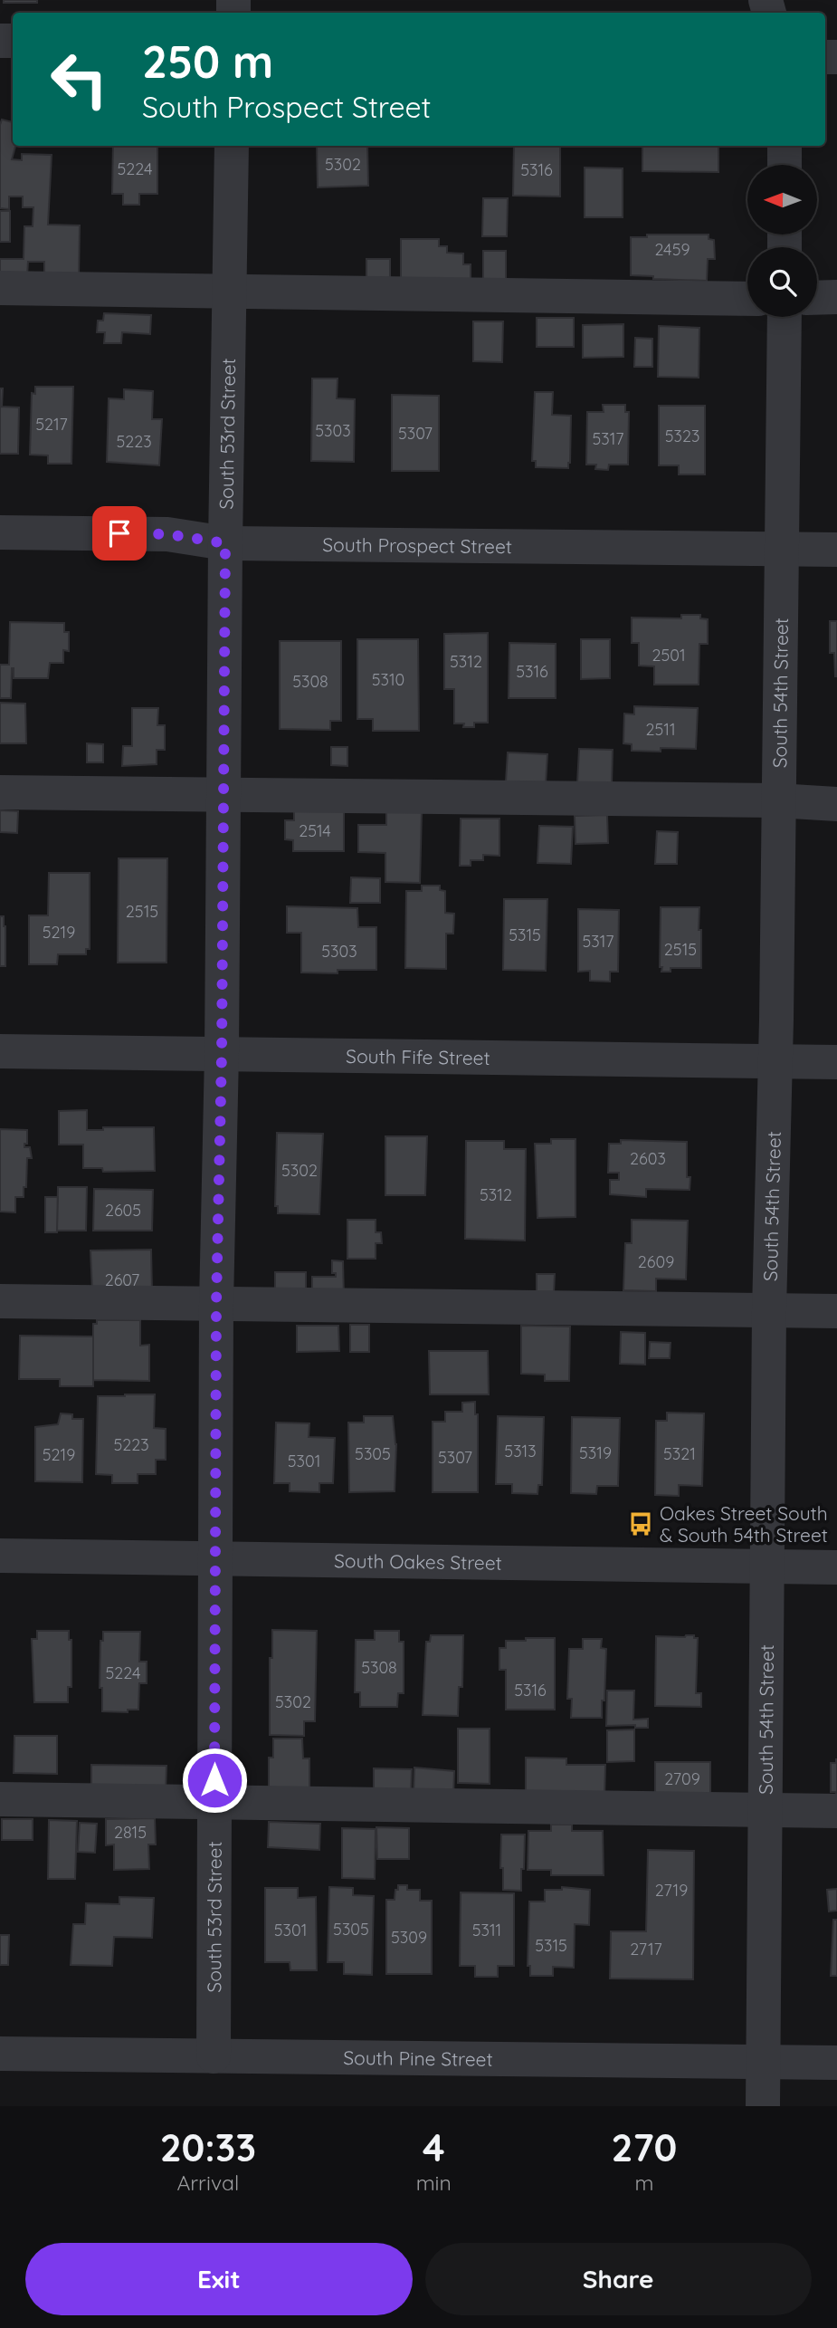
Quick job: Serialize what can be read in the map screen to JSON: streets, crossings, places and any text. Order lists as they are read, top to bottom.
{
  "streets": {
    "street": [
      "South 53rd Street",
      "South Prospect Street",
      "South 54th Street",
      "South Fife Street",
      "South Oakes Street",
      "South Pine Street"
    ]
  },
  "crossings": [
    ["South 53rd Street", "South Prospect Street"],
    ["South 53rd Street", "South Fife Street"],
    ["South 53rd Street", "South Oakes Street"],
    ["South 53rd Street", "South Pine Street"],
    ["South Prospect Street", "South 54th Street"],
    ["South 54th Street", "South Fife Street"],
    ["South 54th Street", "South Oakes Street"],
    ["South 54th Street", "South Pine Street"]
  ],
  "places": {
    "bus stop": ["Oakes Street South & South 54th Street"]
  },
  "house_numbers": [
    "5302",
    "5224",
    "5316",
    "2459",
    "5217",
    "5303",
    "5307",
    "5323",
    "5317",
    "5223",
    "2501",
    "5312",
    "5316",
    "5310",
    "5308",
    "2511",
    "2514",
    "2515",
    "5219",
    "5315",
    "5317",
    "2515",
    "5303",
    "2603",
    "5302",
    "5312",
    "2605",
    "2609",
    "2607",
    "5223",
    "5313",
    "5319",
    "5305",
    "5321",
    "5219",
    "5307",
    "5301",
    "5308",
    "5224",
    "5316",
    "5302",
    "2709",
    "2815",
    "2719",
    "5305",
    "5301",
    "5311",
    "5309",
    "5315",
    "2717"
  ],
  "north": "left",
  "page": {
    "turn": ["250 m", "South Prospect Street"],
    "eta": [
      "20:33",
      "Arrival",
      "4",
      "min",
      "270",
      "m"
    ],
    "buttons": ["Exit", "Share"]
  }
}
